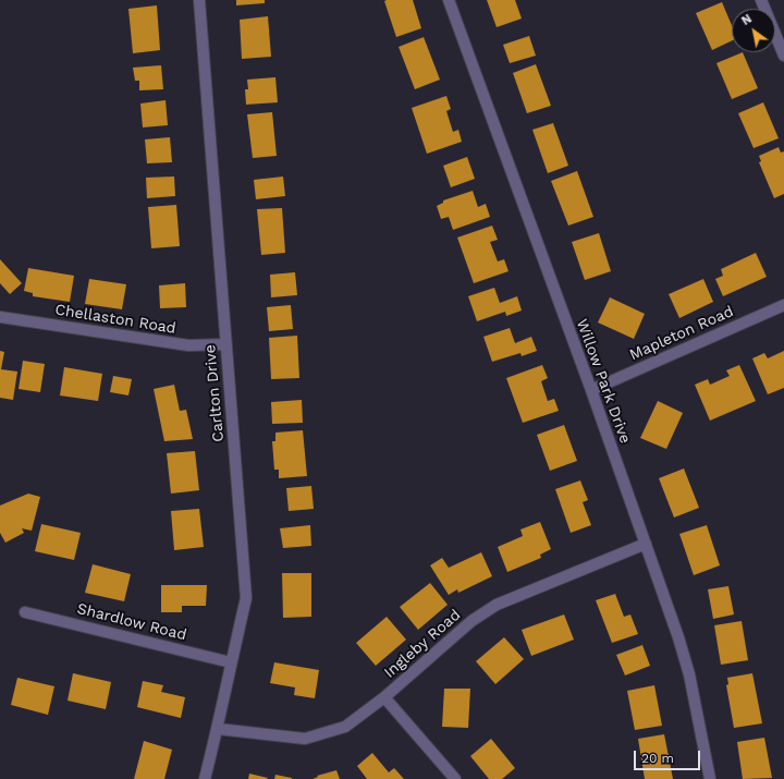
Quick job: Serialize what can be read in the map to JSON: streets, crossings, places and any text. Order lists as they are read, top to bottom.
{
  "streets": {
    "street": [
      "Chellaston Road",
      "Mapleton Road",
      "Willow Park Drive",
      "Carlton Drive",
      "Shardlow Road",
      "Ingleby Road"
    ]
  },
  "crossings": [
    ["Chellaston Road", "Carlton Drive"],
    ["Mapleton Road", "Willow Park Drive"],
    ["Willow Park Drive", "Ingleby Road"],
    ["Carlton Drive", "Shardlow Road"],
    ["Carlton Drive", "Ingleby Road"]
  ],
  "scale_bar": "20 m",
  "north": "top left"
}
